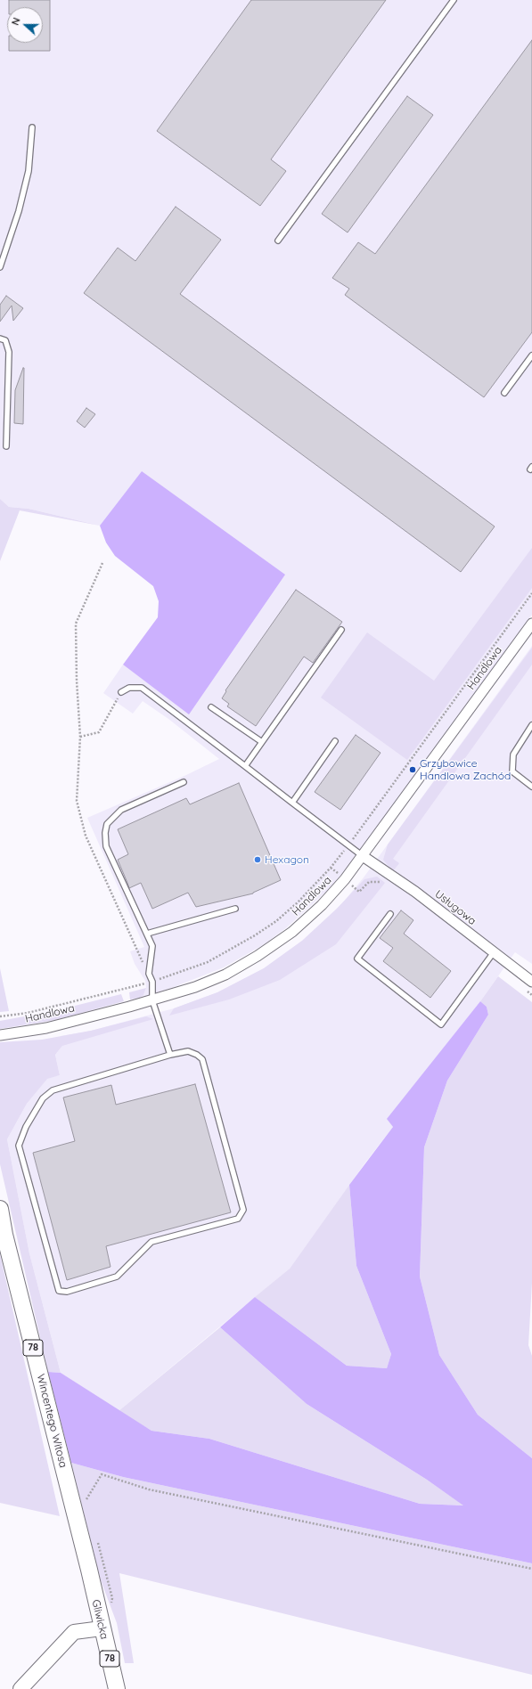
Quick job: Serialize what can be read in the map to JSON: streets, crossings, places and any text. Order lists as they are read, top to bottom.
{
  "streets": {
    "main road": ["78", "Wincentego Witosa", "Gliwicka"],
    "street": ["Handlowa", "Usługowa"]
  },
  "crossings": [
    ["Handlowa", "Usługowa"],
    ["Wincentego Witosa", "Gliwicka"]
  ],
  "places": ["Grzybowice Handlowa Zachód", "Hexagon"],
  "north": "left"
}
